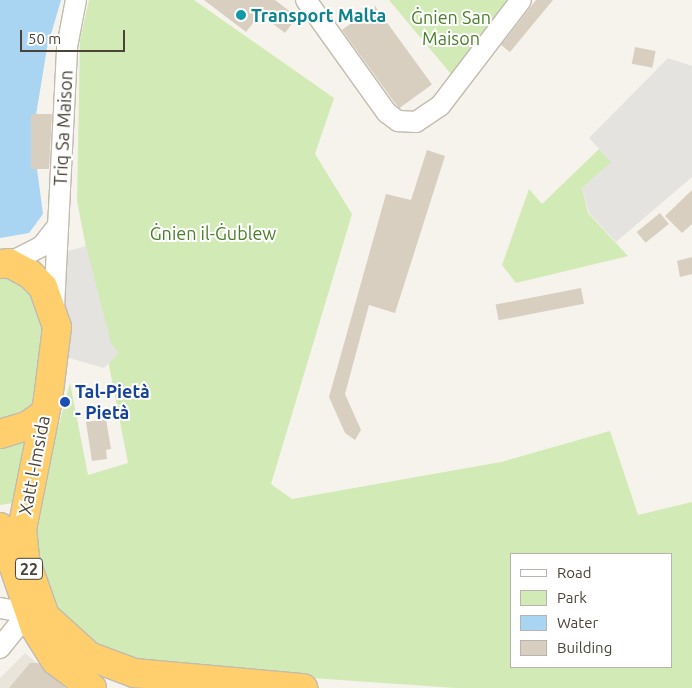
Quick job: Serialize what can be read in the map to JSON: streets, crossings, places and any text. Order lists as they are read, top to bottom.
{
  "streets": {
    "highway": ["Xatt l-Imsida", "22"],
    "street": ["Triq Sa Maison"]
  },
  "crossings": [
    ["Triq Sa Maison", "Xatt l-Imsida"]
  ],
  "parks": ["Ġnien San Maison", "Ġnien il-Ġublew"],
  "places": ["Transport Malta", "Tal-Pietà - Pietà"],
  "legend": [
    "Road",
    "Park",
    "Water",
    "Building"
  ],
  "scale_bar": "50 m"
}
